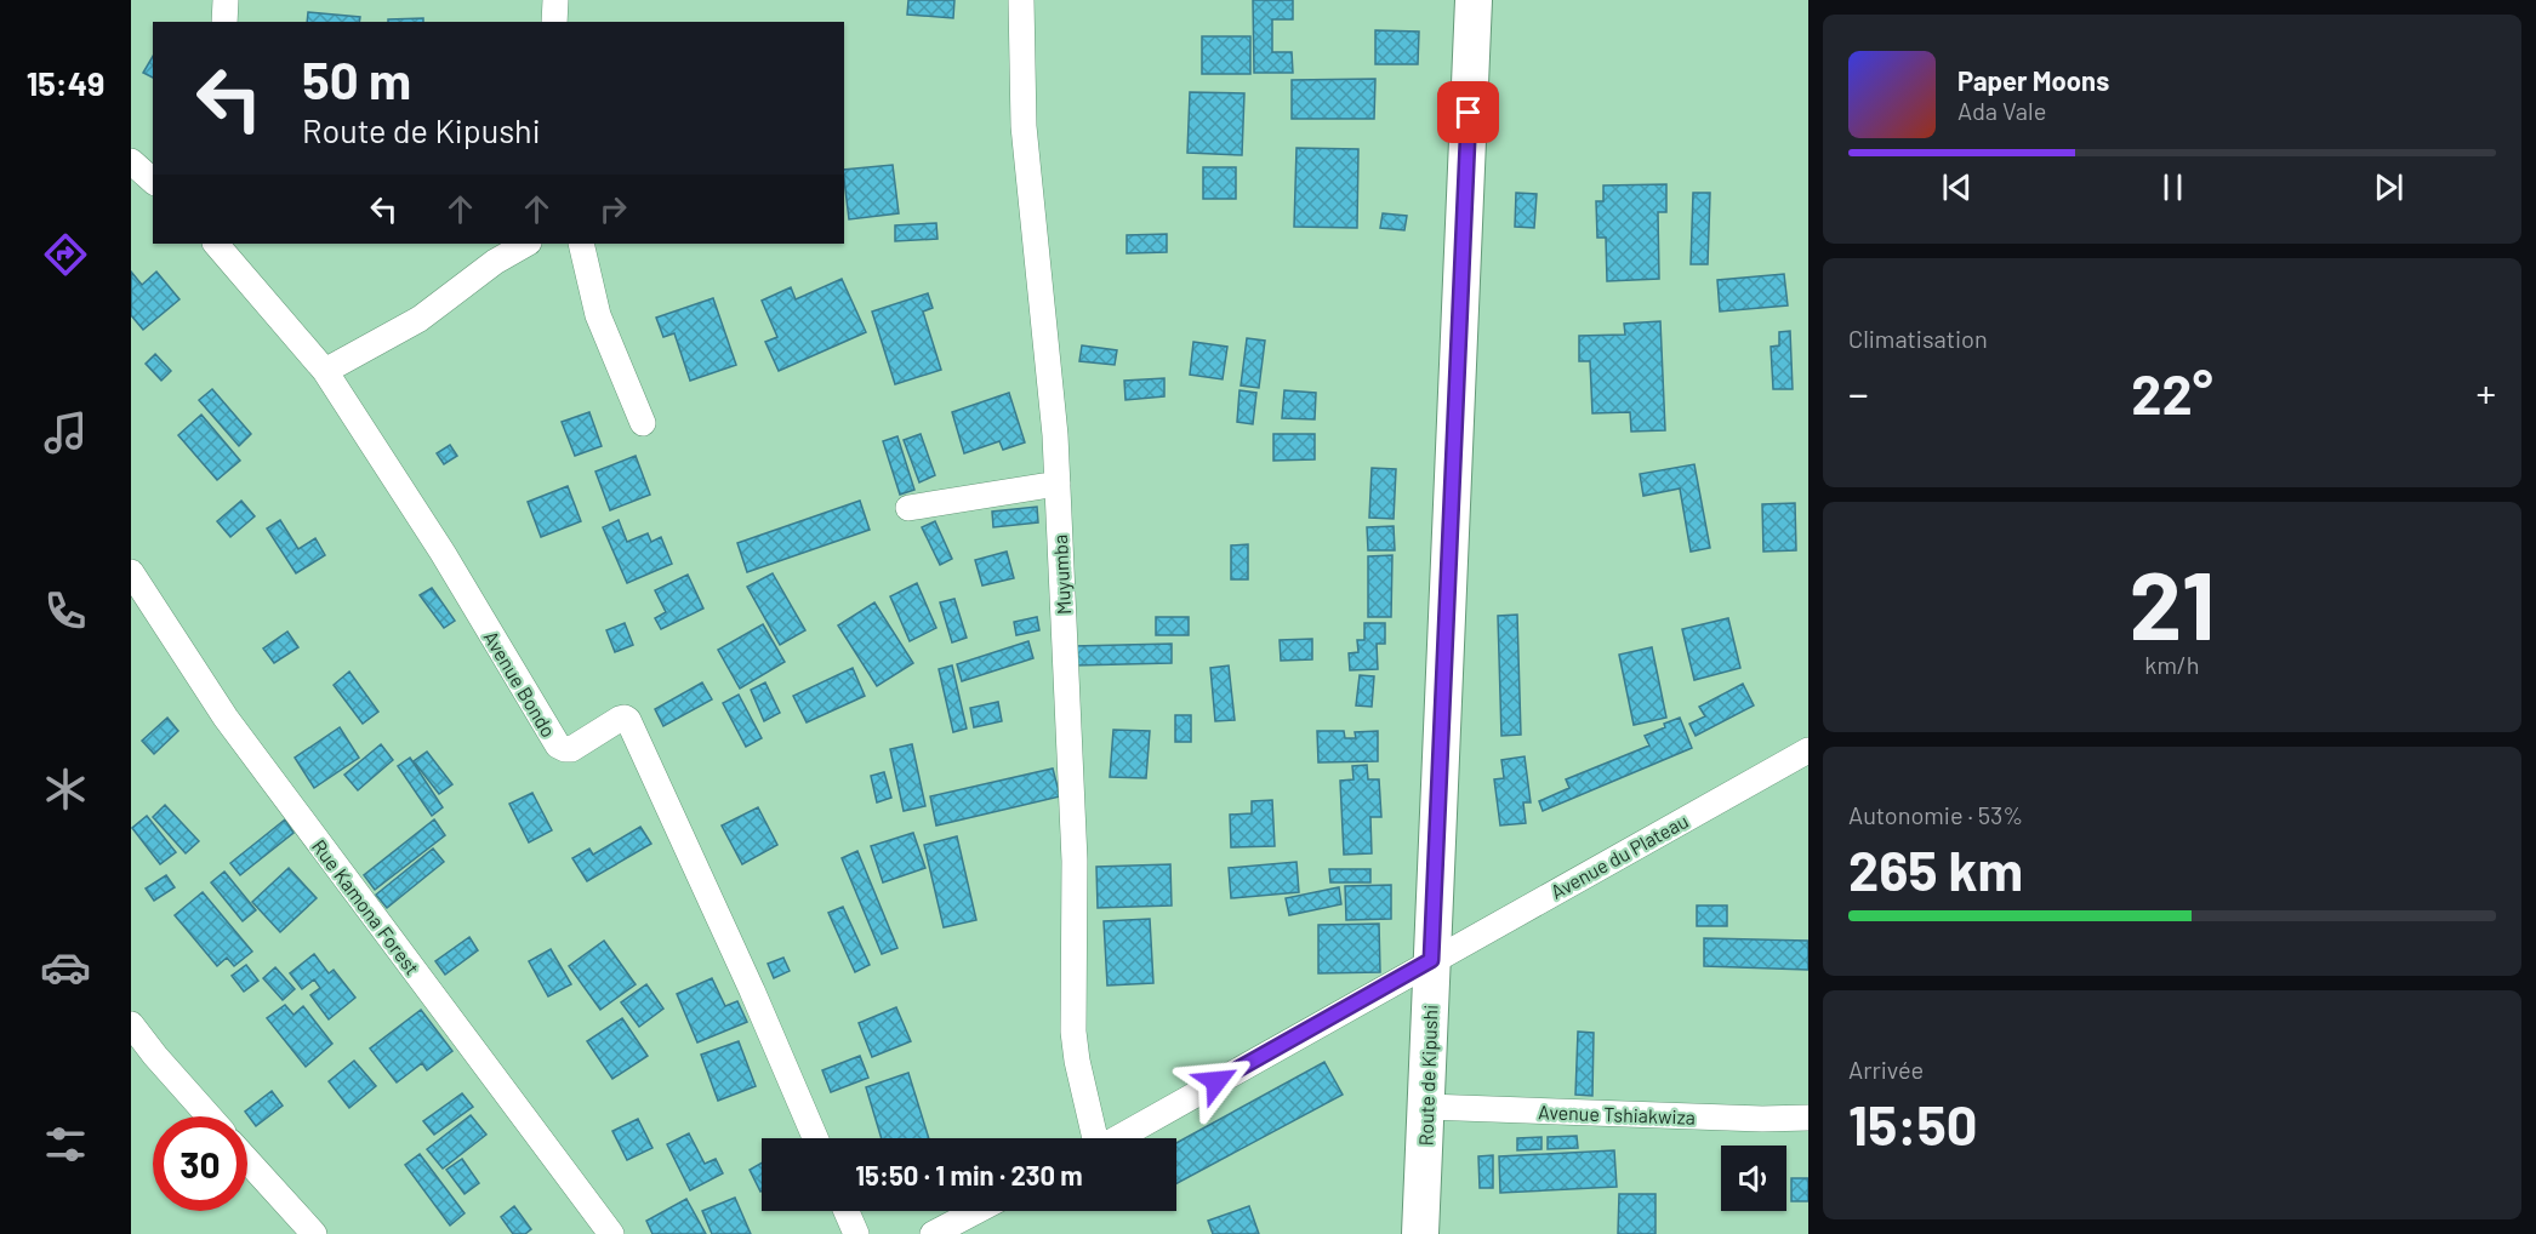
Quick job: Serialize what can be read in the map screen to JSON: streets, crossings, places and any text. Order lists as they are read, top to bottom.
{
  "streets": {
    "main road": ["Route de Kipushi"],
    "street": [
      "Muyumba",
      "Avenue Bondo",
      "Avenue du Plateau",
      "Rue Kamona Forest",
      "Avenue Tshiakwiza"
    ]
  },
  "crossings": [
    ["Avenue du Plateau", "Route de Kipushi"],
    ["Route de Kipushi", "Avenue Tshiakwiza"]
  ],
  "page": {
    "tabs": "15:49",
    "turn": ["50 m", "Route de Kipushi"],
    "song": ["Paper Moons", "Ada Vale"],
    "tile": [
      "Climatisation",
      ["21", "km/h"],
      ["Autonomie · 53%", "265 km"],
      ["Arrivée", "15:50"]
    ],
    "heat": ["−", "22°", "+"],
    "limit": "30",
    "trip": "15:50 · 1 min · 230 m"
  }
}
